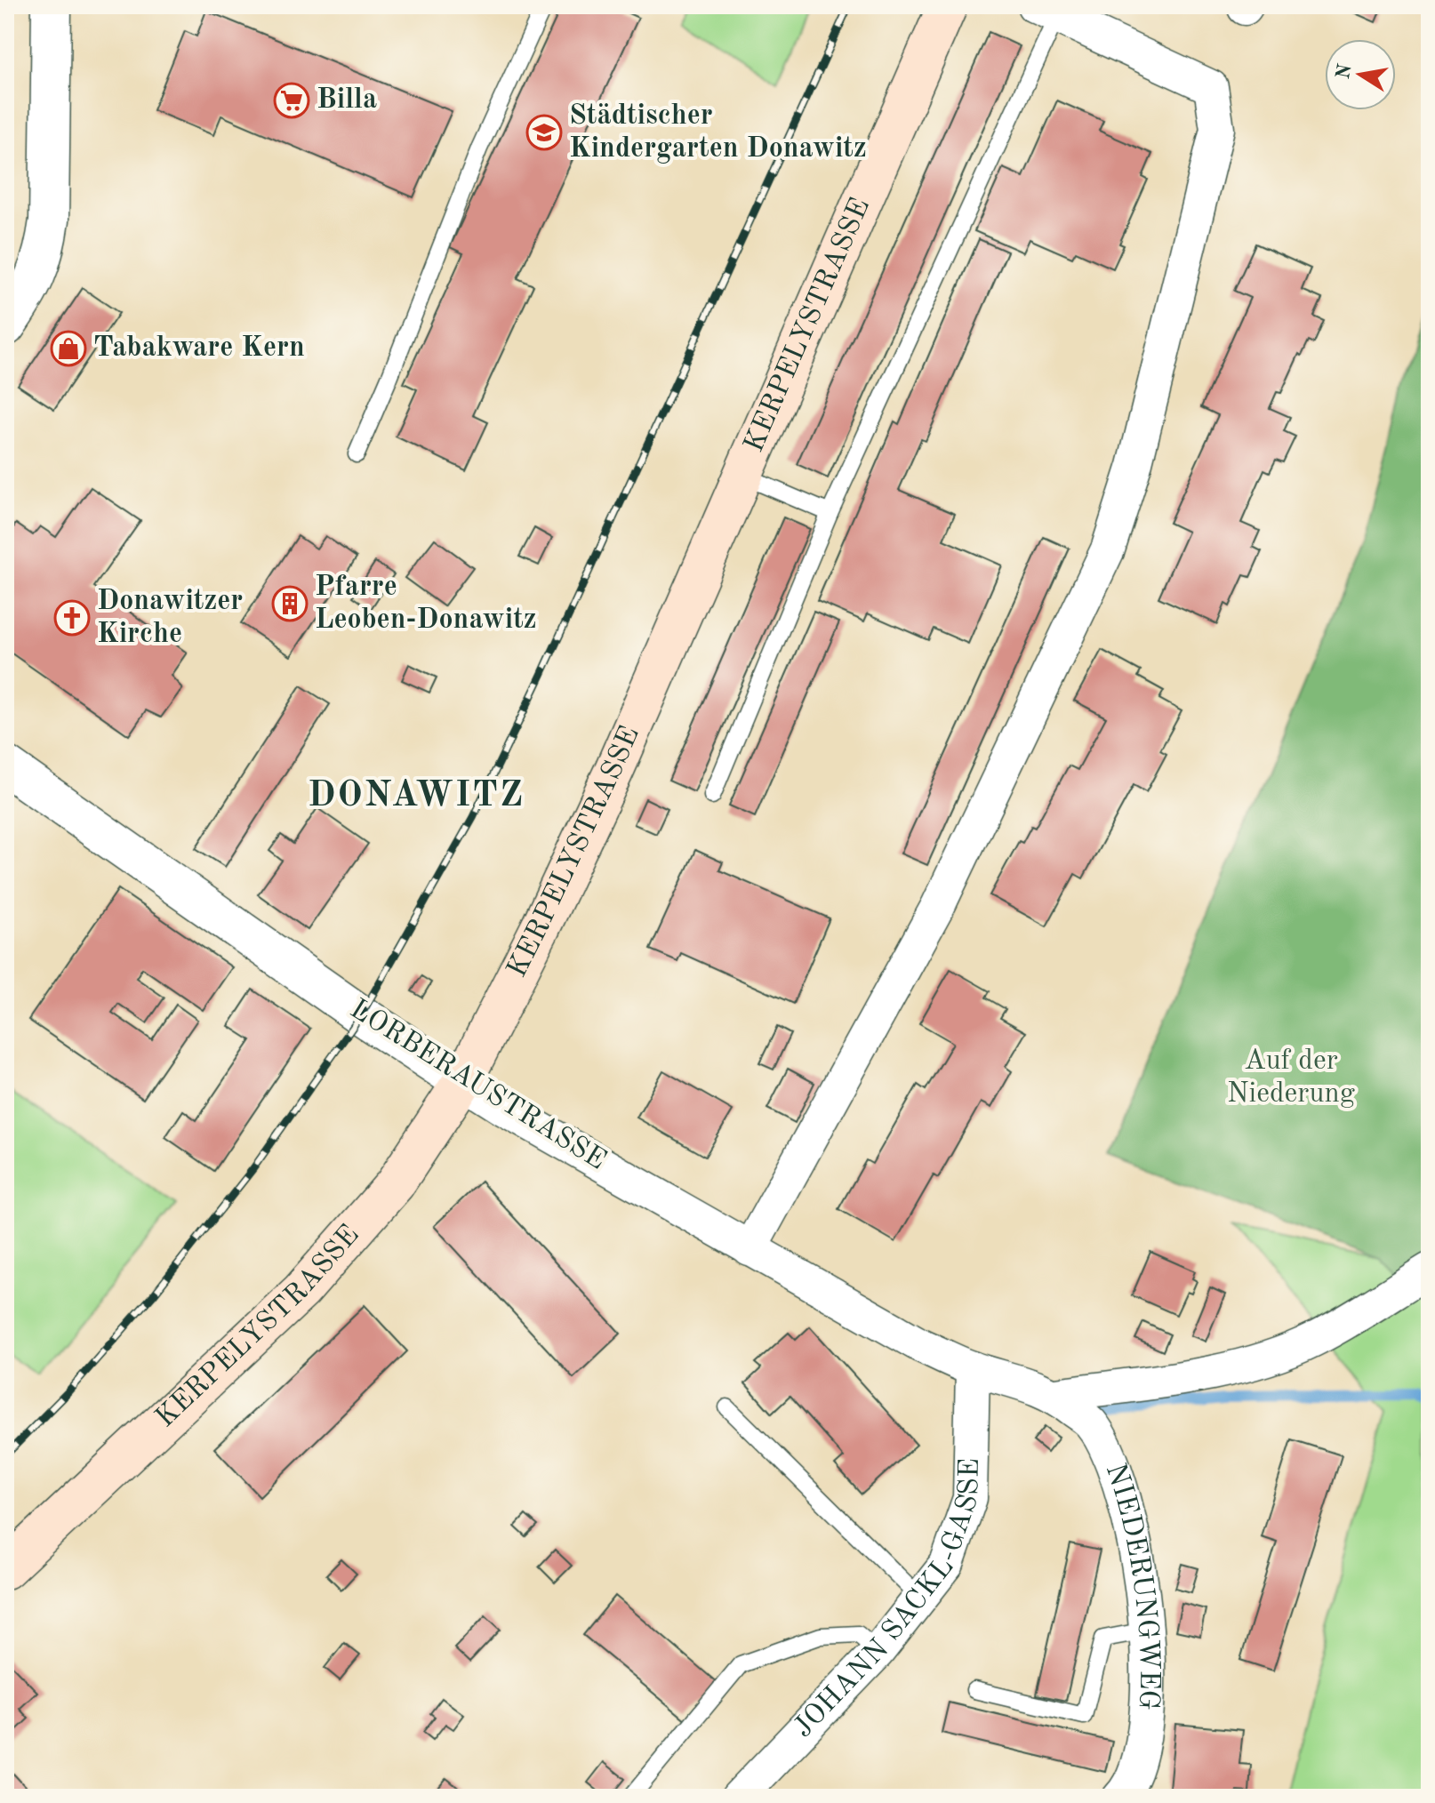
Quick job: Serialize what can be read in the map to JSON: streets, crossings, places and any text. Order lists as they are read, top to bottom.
{
  "streets": {
    "main road": ["KERPELYSTRASSE"],
    "street": ["LORBERAUSTRASSE", "NIEDERUNGWEG", "JOHANN SACKL-GASSE"]
  },
  "crossings": [
    ["KERPELYSTRASSE", "LORBERAUSTRASSE"],
    ["LORBERAUSTRASSE", "NIEDERUNGWEG"],
    ["LORBERAUSTRASSE", "JOHANN SACKL-GASSE"],
    ["NIEDERUNGWEG", "JOHANN SACKL-GASSE"]
  ],
  "districts": ["DONAWITZ"],
  "parks": ["Auf der Niederung"],
  "places": {
    "supermarket": ["Billa"],
    "school or university": ["Städtischer Kindergarten Donawitz"],
    "shop": ["Tabakware Kern"],
    "building": ["Pfarre Leoben-Donawitz"],
    "church": ["Donawitzer Kirche"]
  },
  "north": "left"
}
